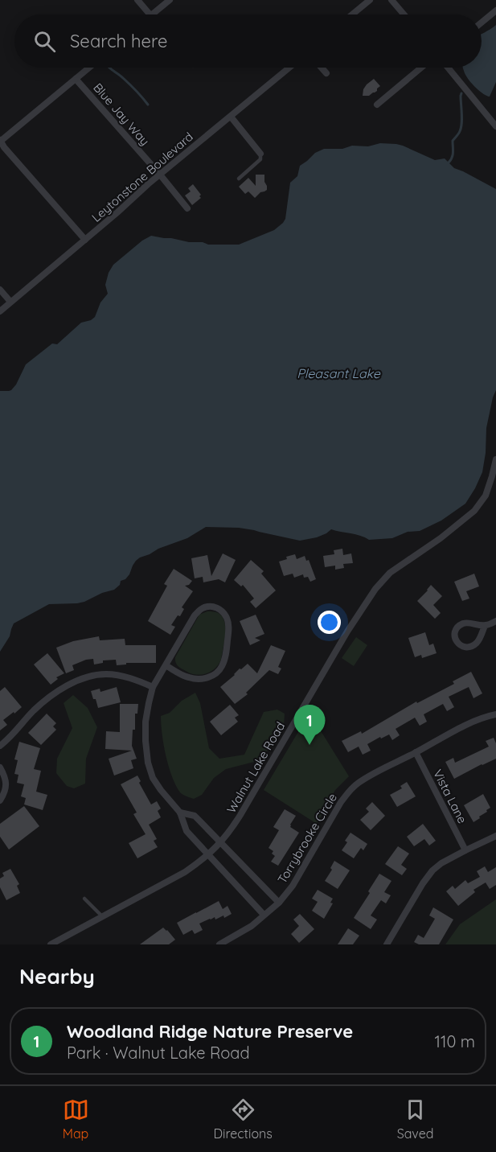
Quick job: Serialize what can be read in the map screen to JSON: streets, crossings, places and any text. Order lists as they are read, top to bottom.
{
  "streets": {
    "street": [
      "Blue Jay Way",
      "Leytonstone Boulevard",
      "Walnut Lake Road",
      "Vista Lane",
      "Torrybrooke Circle"
    ]
  },
  "crossings": [
    ["Blue Jay Way", "Leytonstone Boulevard"],
    ["Vista Lane", "Torrybrooke Circle"]
  ],
  "water": ["Pleasant Lake"],
  "page": {
    "search": "Search here",
    "pins": "1",
    "heading": "Nearby",
    "list": [
      {
        "mark": "1",
        "name": "Woodland Ridge Nature Preserve",
        "note": "Park · Walnut Lake Road",
        "value": "110 m"
      }
    ],
    "nav": ["Map", "Directions", "Saved"]
  }
}
